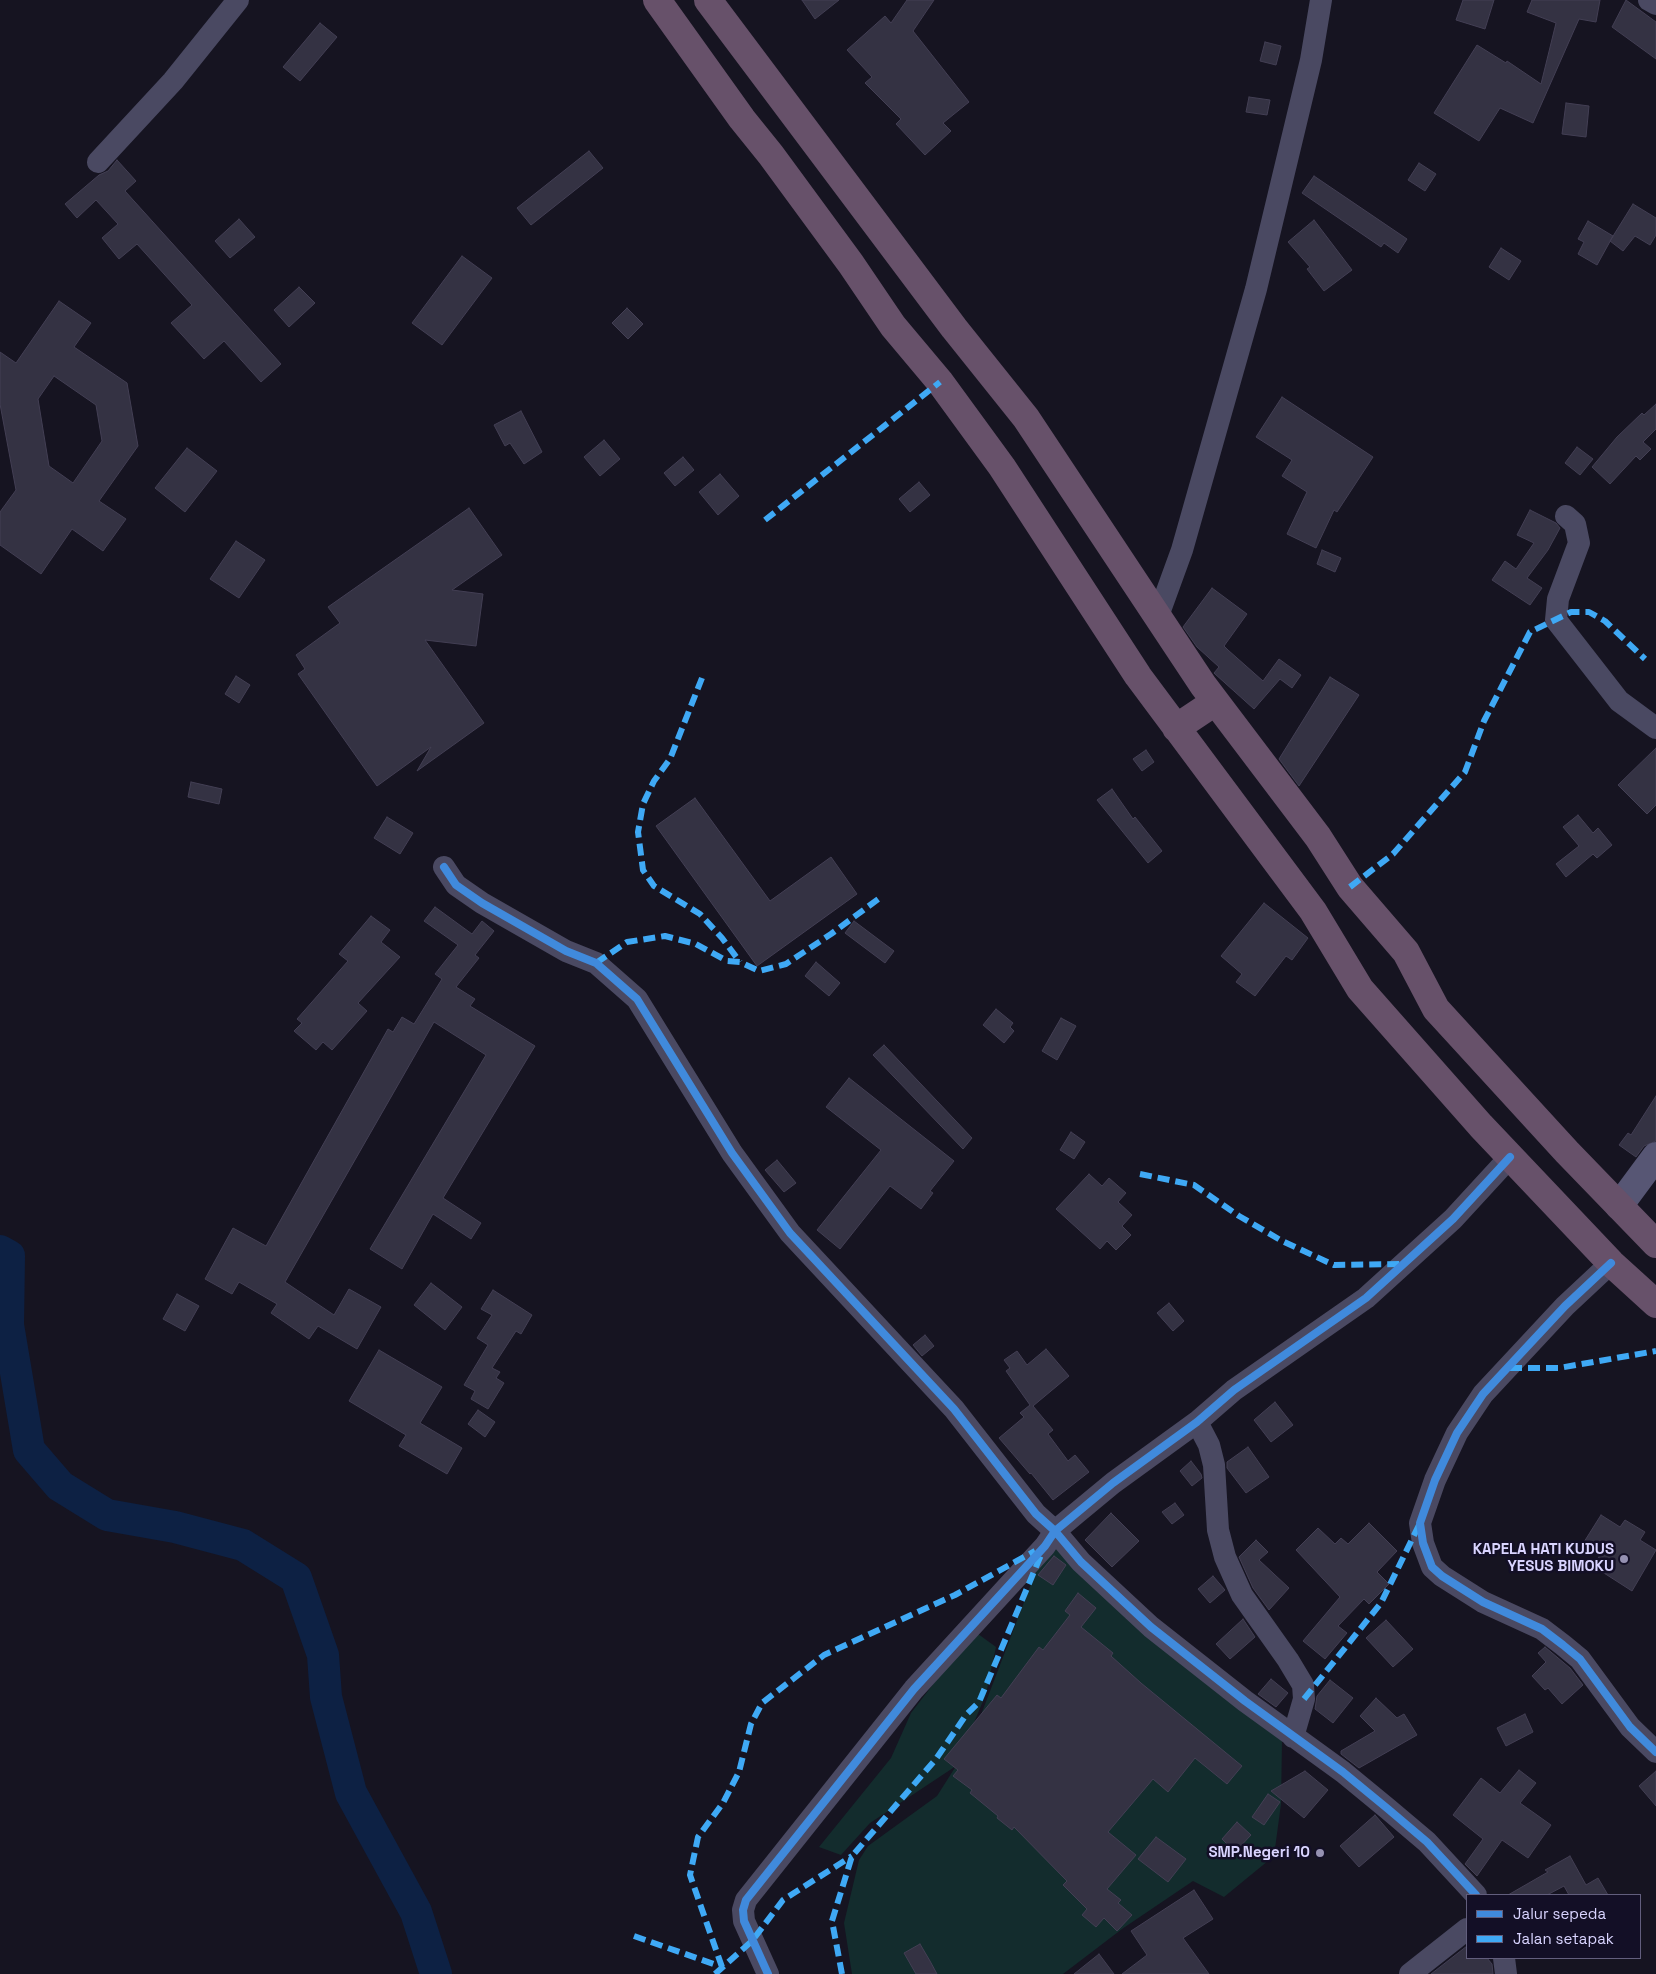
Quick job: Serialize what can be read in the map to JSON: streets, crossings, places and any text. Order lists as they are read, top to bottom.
{
  "places": ["KAPELA HATI KUDUS YESUS BIMOKU", "SMP.Negeri 10"],
  "legend": ["Jalur sepeda", "Jalan setapak"]
}
